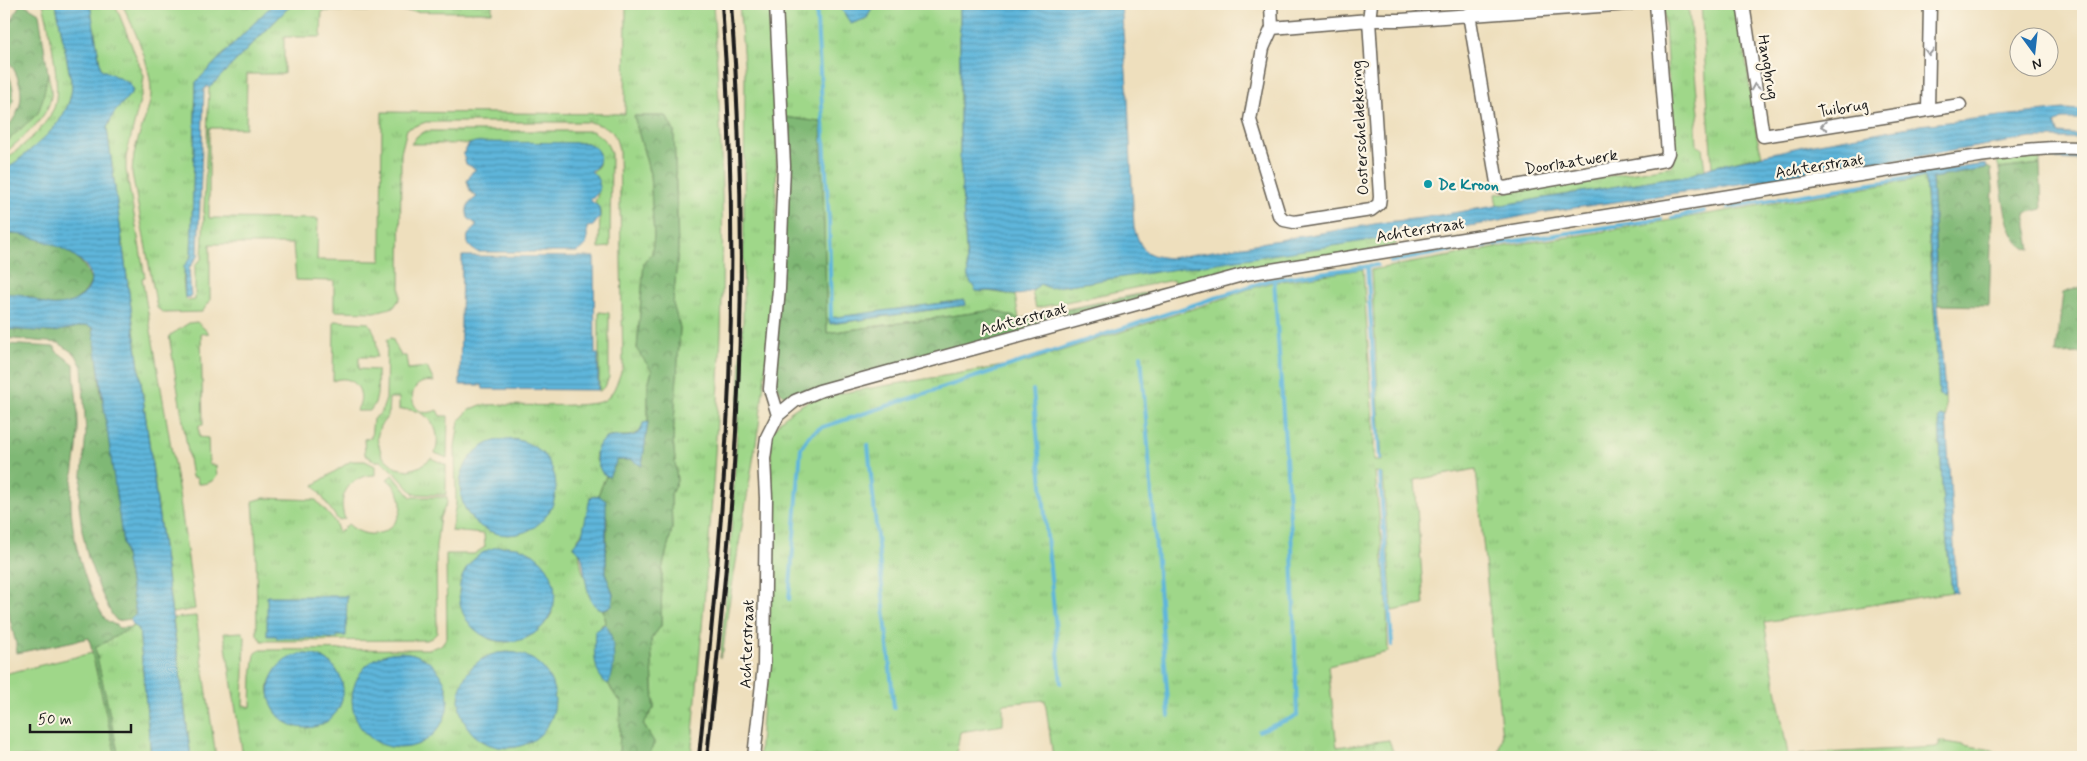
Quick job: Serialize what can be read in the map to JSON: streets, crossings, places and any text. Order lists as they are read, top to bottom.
{
  "streets": {
    "street": [
      "Hangbrug",
      "Tuibrug",
      "Oosterscheldekering",
      "Doorlaatwerk",
      "Achterstraat"
    ]
  },
  "crossings": [
    ["Hangbrug", "Tuibrug"]
  ],
  "one_way": ["Hangbrug", "Tuibrug"],
  "places": ["De Kroon"],
  "scale_bar": "50 m",
  "north": "bottom"
}
